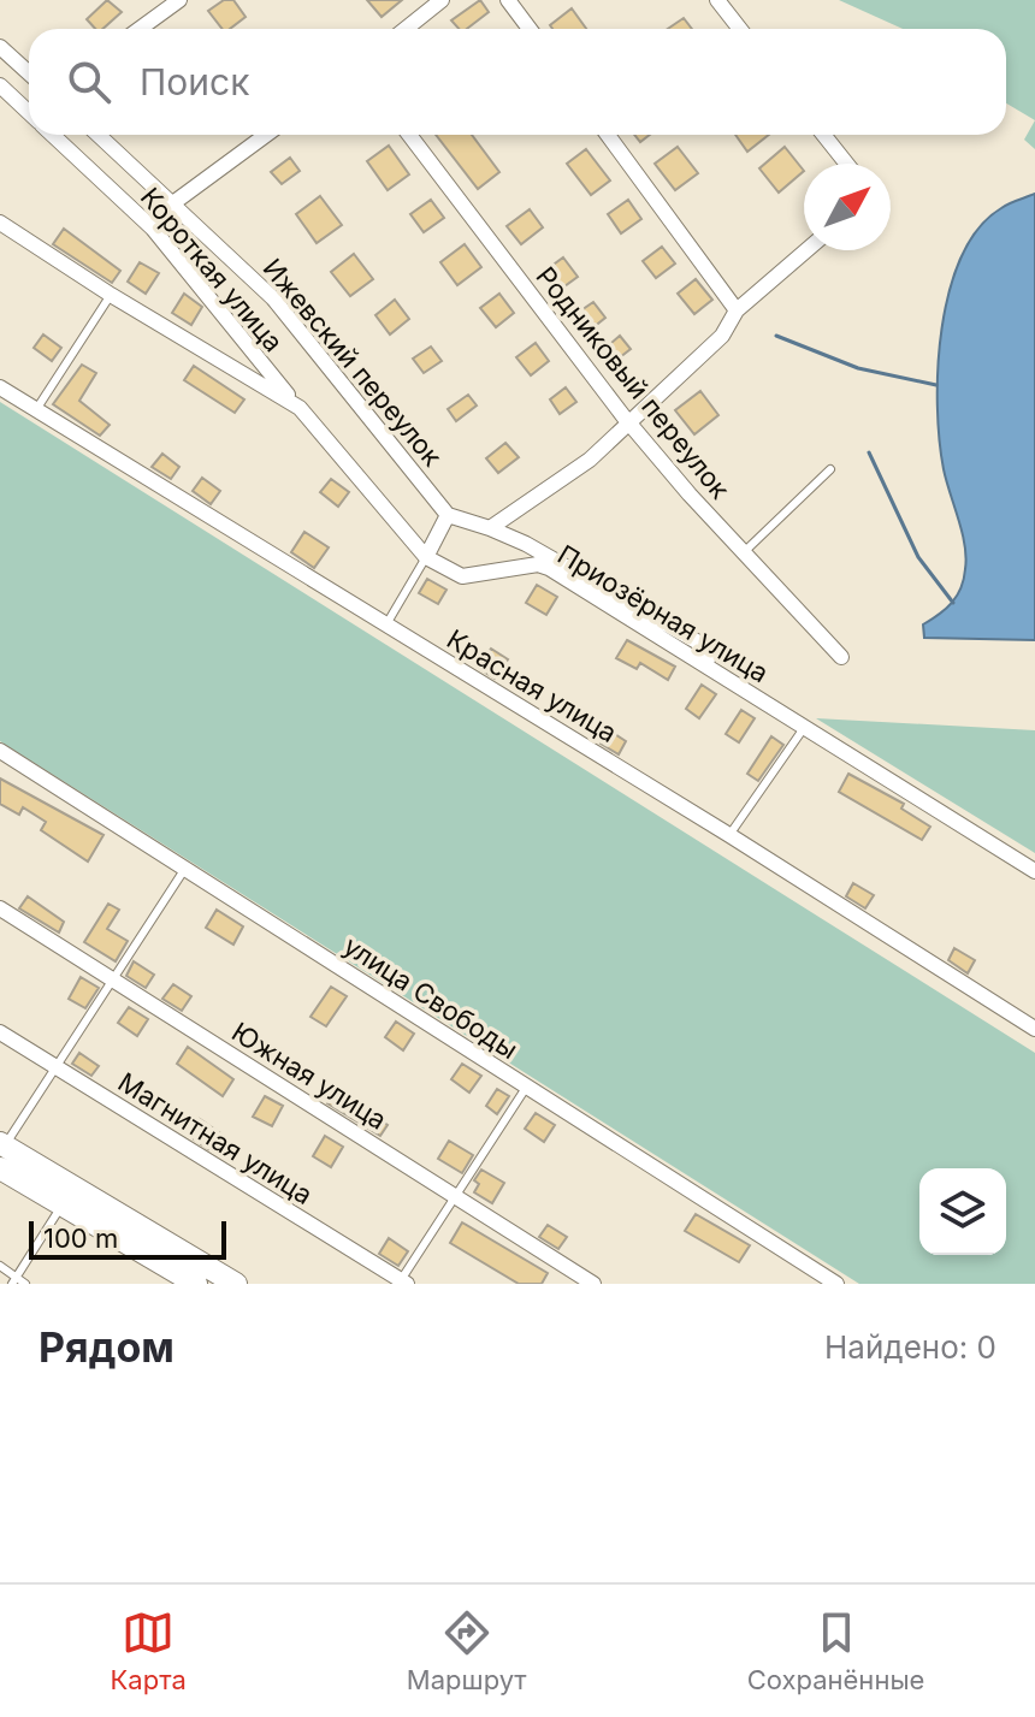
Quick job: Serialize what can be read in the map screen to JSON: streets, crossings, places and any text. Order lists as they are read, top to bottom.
{
  "streets": {
    "street": [
      "Короткая улица",
      "Ижевский переулок",
      "Родниковый переулок",
      "Приозёрная улица",
      "Красная улица",
      "улица Свободы",
      "Южная улица",
      "Магнитная улица"
    ]
  },
  "crossings": [
    ["Короткая улица", "Приозёрная улица"]
  ],
  "scale_bar": "100 m",
  "north": "top right",
  "page": {
    "search": "Поиск",
    "scale": "100 m",
    "heading": ["Рядом", "Найдено: 0"],
    "nav": ["Карта", "Маршрут", "Сохранённые"]
  }
}
